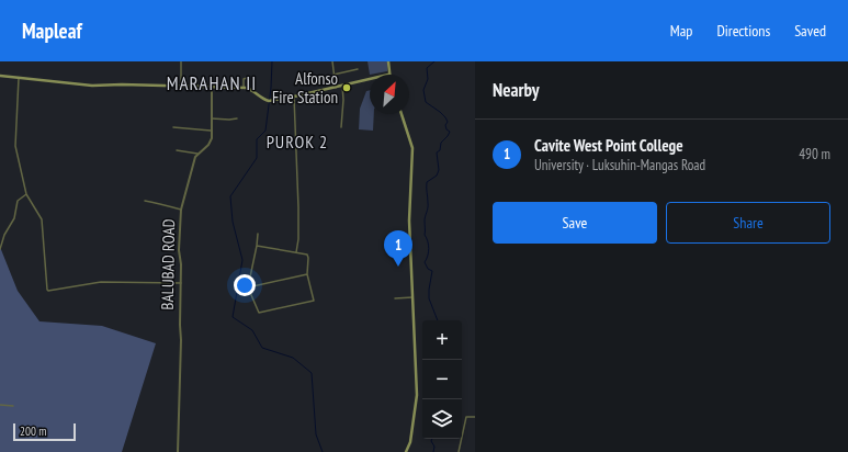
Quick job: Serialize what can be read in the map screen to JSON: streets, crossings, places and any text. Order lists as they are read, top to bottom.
{
  "streets": {
    "street": ["BALUBAD ROAD"]
  },
  "districts": ["MARAHAN II", "PUROK 2"],
  "places": ["Alfonso Fire Station"],
  "scale_bar": "200 m",
  "north": "top right",
  "page": {
    "header": "Mapleaf",
    "nav": ["Map", "Directions", "Saved"],
    "heading": "Nearby",
    "list": [
      {
        "mark": "1",
        "name": "Cavite West Point College",
        "note": "University · Luksuhin-Mangas Road",
        "value": "490 m"
      }
    ],
    "buttons": ["Save", "Share"],
    "pins": "1",
    "map_buttons": ["+", "−"],
    "scale": "200 m"
  }
}
